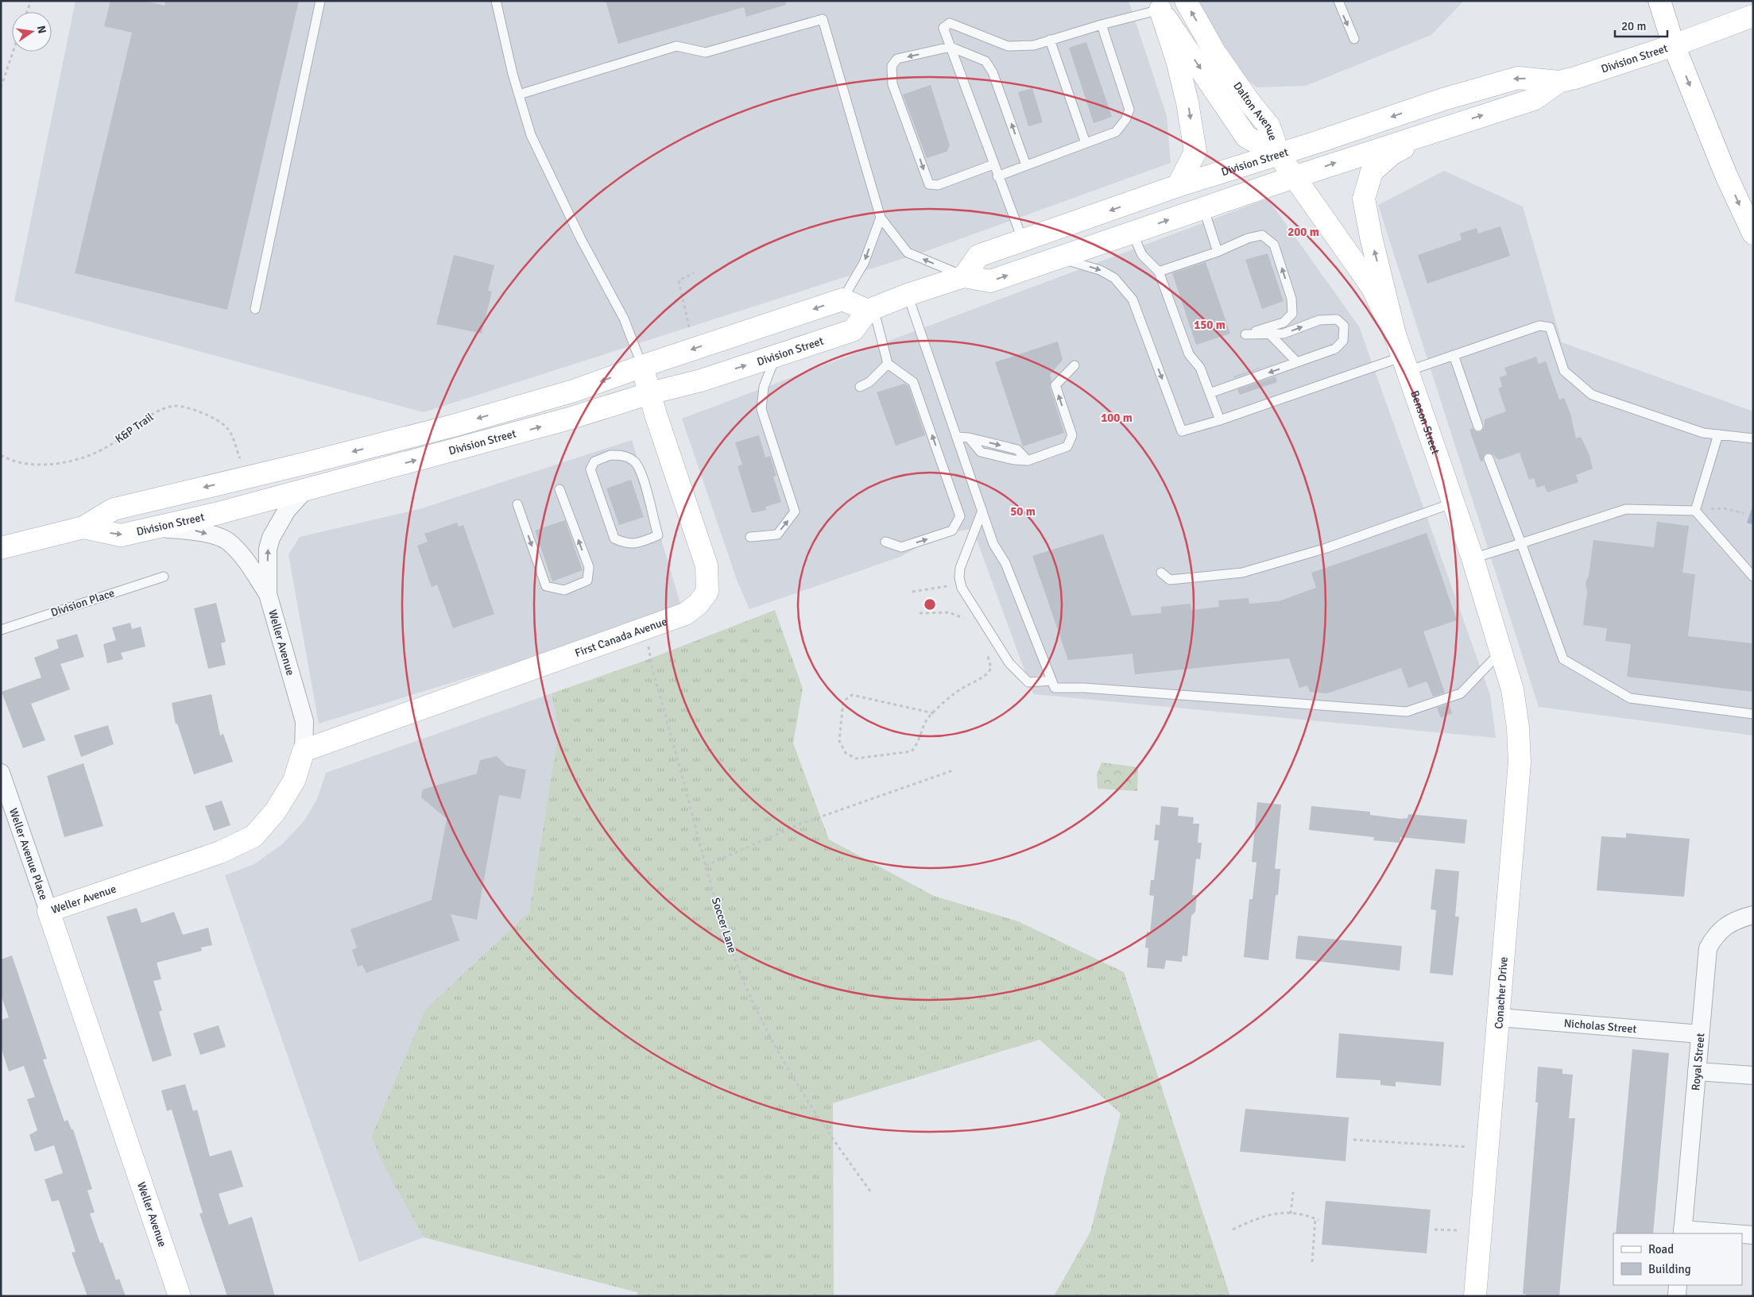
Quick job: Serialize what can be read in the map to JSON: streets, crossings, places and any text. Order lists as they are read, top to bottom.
{
  "streets": {
    "main road": [
      "Division Street",
      "Dalton Avenue",
      "Benson Street",
      "First Canada Avenue",
      "Weller Avenue",
      "Conacher Drive"
    ],
    "street": ["Weller Avenue Place", "Nicholas Street", "Royal Street"],
    "lane": ["Division Place"],
    "path": ["K&P Trail", "Soccer Lane"]
  },
  "crossings": [
    ["Division Street", "Dalton Avenue"],
    ["Division Street", "Benson Street"],
    ["Division Street", "First Canada Avenue"],
    ["Division Street", "Weller Avenue"],
    ["Dalton Avenue", "Benson Street"],
    ["Benson Street", "Conacher Drive"],
    ["First Canada Avenue", "Weller Avenue"],
    ["First Canada Avenue", "Soccer Lane"],
    ["Weller Avenue", "Weller Avenue Place"],
    ["Conacher Drive", "Nicholas Street"],
    ["Nicholas Street", "Royal Street"]
  ],
  "legend": ["Road", "Building"],
  "scale_bar": "20 m",
  "north": "right",
  "rings": [
    "200 m",
    "150 m",
    "100 m",
    "50 m"
  ]
}
